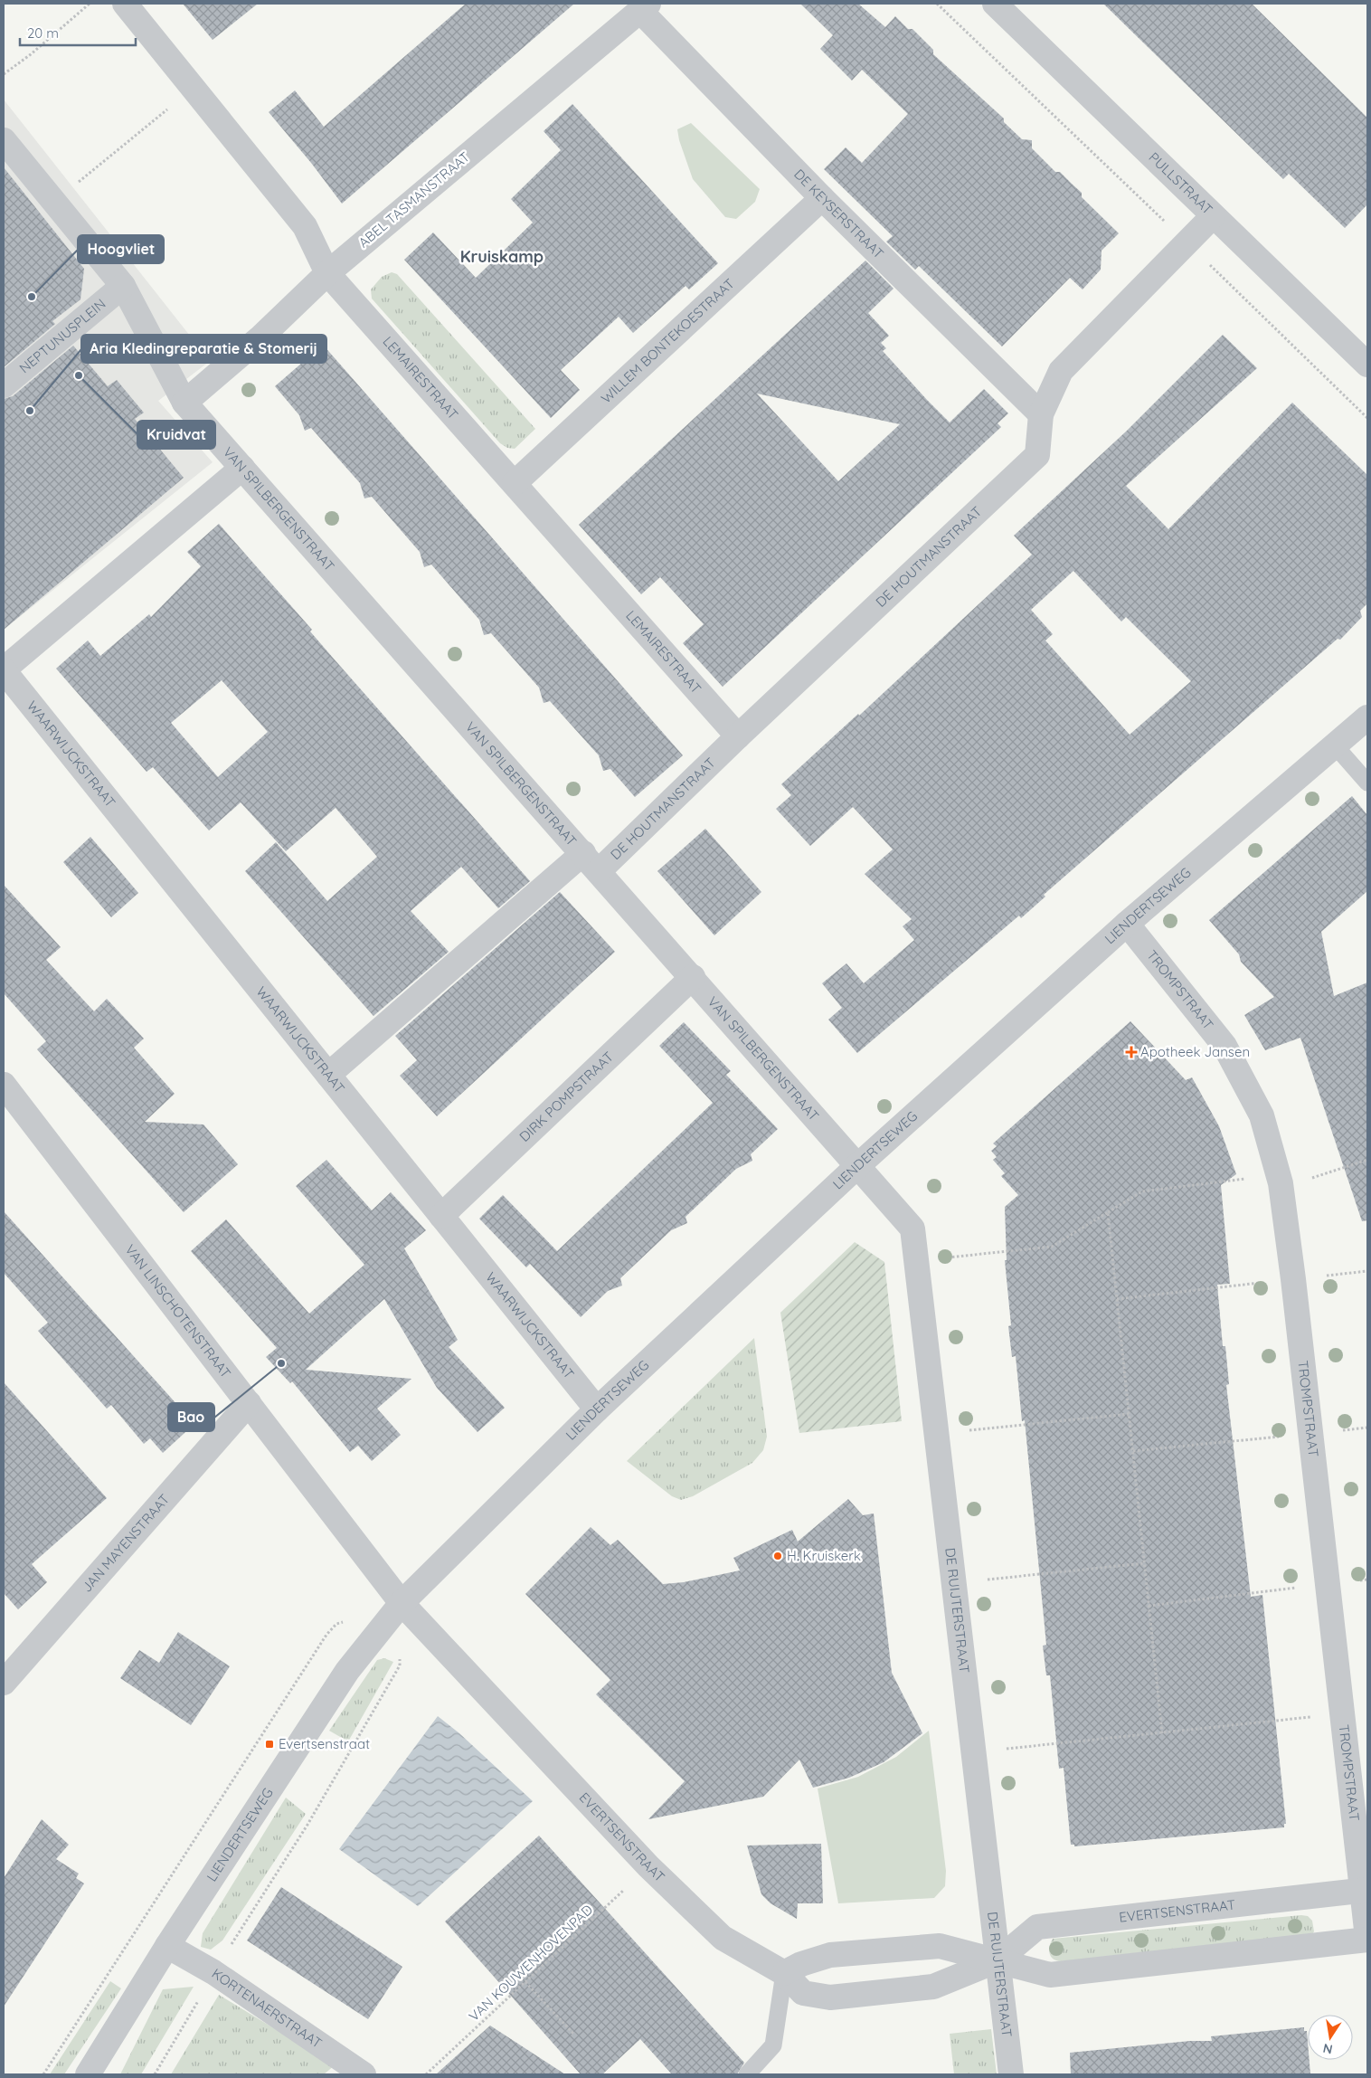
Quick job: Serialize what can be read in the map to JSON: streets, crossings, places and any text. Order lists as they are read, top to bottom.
{
  "streets": {
    "street": [
      "PULLSTRAAT",
      "ABEL TASMANSTRAAT",
      "DE KEYSERSTRAAT",
      "NEPTUNUSPLEIN",
      "WILLEM BONTEKOESTRAAT",
      "LEMAIRESTRAAT",
      "VAN SPILBERGENSTRAAT",
      "DE HOUTMANSTRAAT",
      "WAARWIJCKSTRAAT",
      "LIENDERTSEWEG",
      "TROMPSTRAAT",
      "DIRK POMPSTRAAT",
      "VAN LINSCHOTENSTRAAT",
      "JAN MAYENSTRAAT",
      "DE RUIJTERSTRAAT",
      "EVERTSENSTRAAT",
      "KORTENAERSTRAAT"
    ],
    "path": ["VAN KOUWENHOVENPAD"]
  },
  "crossings": [
    ["PULLSTRAAT", "DE HOUTMANSTRAAT"],
    ["ABEL TASMANSTRAAT", "DE KEYSERSTRAAT"],
    ["ABEL TASMANSTRAAT", "LEMAIRESTRAAT"],
    ["ABEL TASMANSTRAAT", "VAN SPILBERGENSTRAAT"],
    ["DE KEYSERSTRAAT", "WILLEM BONTEKOESTRAAT"],
    ["DE KEYSERSTRAAT", "DE HOUTMANSTRAAT"],
    ["WILLEM BONTEKOESTRAAT", "LEMAIRESTRAAT"],
    ["LEMAIRESTRAAT", "DE HOUTMANSTRAAT"],
    ["VAN SPILBERGENSTRAAT", "DE HOUTMANSTRAAT"],
    ["VAN SPILBERGENSTRAAT", "WAARWIJCKSTRAAT"],
    ["VAN SPILBERGENSTRAAT", "LIENDERTSEWEG"],
    ["VAN SPILBERGENSTRAAT", "DIRK POMPSTRAAT"],
    ["VAN SPILBERGENSTRAAT", "DE RUIJTERSTRAAT"],
    ["WAARWIJCKSTRAAT", "LIENDERTSEWEG"],
    ["WAARWIJCKSTRAAT", "DIRK POMPSTRAAT"],
    ["LIENDERTSEWEG", "TROMPSTRAAT"],
    ["LIENDERTSEWEG", "VAN LINSCHOTENSTRAAT"],
    ["LIENDERTSEWEG", "DE RUIJTERSTRAAT"],
    ["LIENDERTSEWEG", "EVERTSENSTRAAT"],
    ["LIENDERTSEWEG", "KORTENAERSTRAAT"],
    ["TROMPSTRAAT", "EVERTSENSTRAAT"],
    ["VAN LINSCHOTENSTRAAT", "JAN MAYENSTRAAT"],
    ["VAN LINSCHOTENSTRAAT", "EVERTSENSTRAAT"],
    ["DE RUIJTERSTRAAT", "EVERTSENSTRAAT"],
    ["EVERTSENSTRAAT", "VAN KOUWENHOVENPAD"]
  ],
  "districts": ["Kruiskamp"],
  "places": {
    "other": [
      "Hoogvliet",
      "Kruidvat",
      "Aria Kledingreparatie & Stomerij",
      "Bao",
      "H. Kruiskerk"
    ],
    "health": ["Apotheek Jansen"],
    "transit": ["Evertsenstraat"]
  },
  "scale_bar": "20 m",
  "north": "bottom"
}
